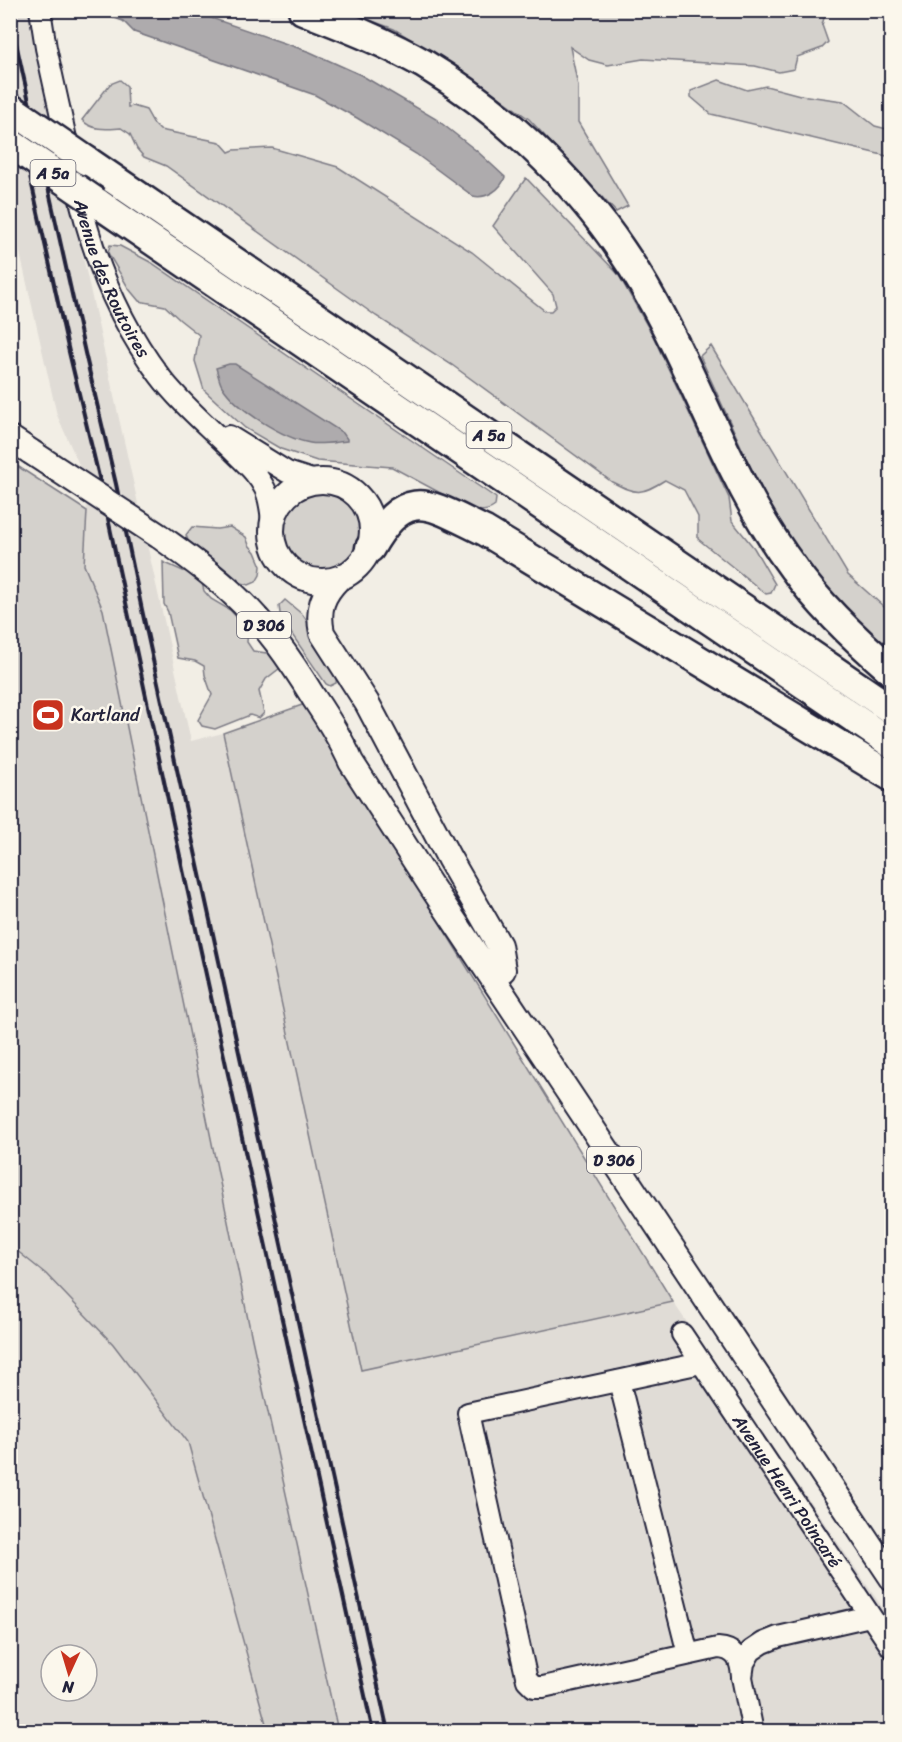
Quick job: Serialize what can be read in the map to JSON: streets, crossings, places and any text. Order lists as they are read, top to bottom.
{
  "streets": {
    "highway": ["A 5a"],
    "main road": ["D 306"],
    "street": ["Avenue des Routoires", "Avenue Henri Poincaré"]
  },
  "places": {
    "sports": ["Kartland"]
  },
  "north": "bottom"
}
